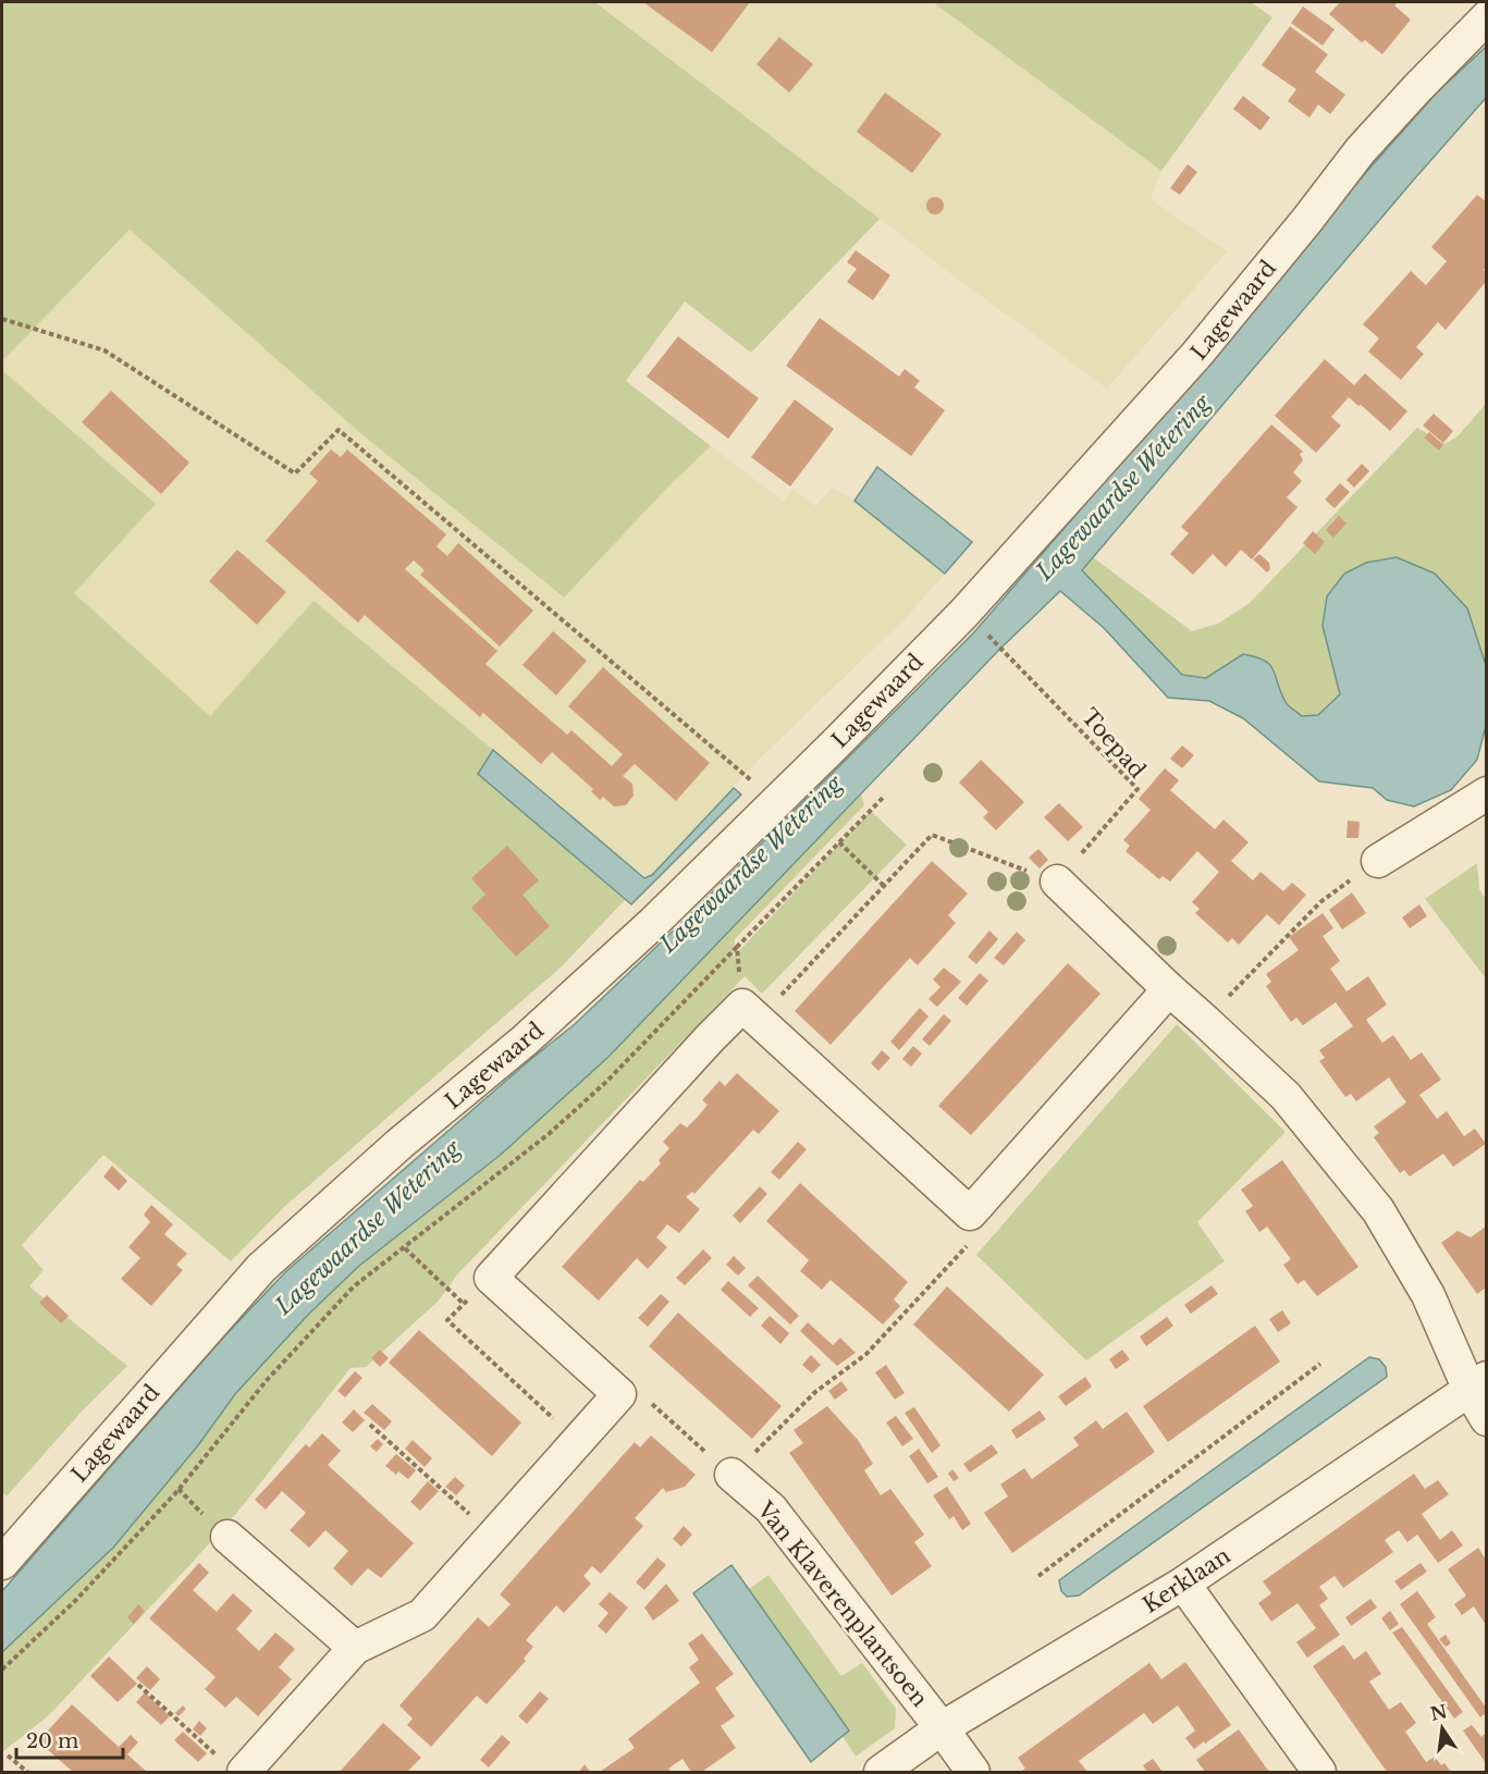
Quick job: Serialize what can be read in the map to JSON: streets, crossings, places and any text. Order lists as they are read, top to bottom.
{
  "streets": {
    "street": ["Lagewaard", "Kerklaan", "Van Klaverenplantsoen"],
    "path": ["Toepad"]
  },
  "crossings": [
    ["Kerklaan", "Van Klaverenplantsoen"]
  ],
  "water": ["Lagewaardse Wetering"],
  "scale_bar": "20 m",
  "north": "top"
}
